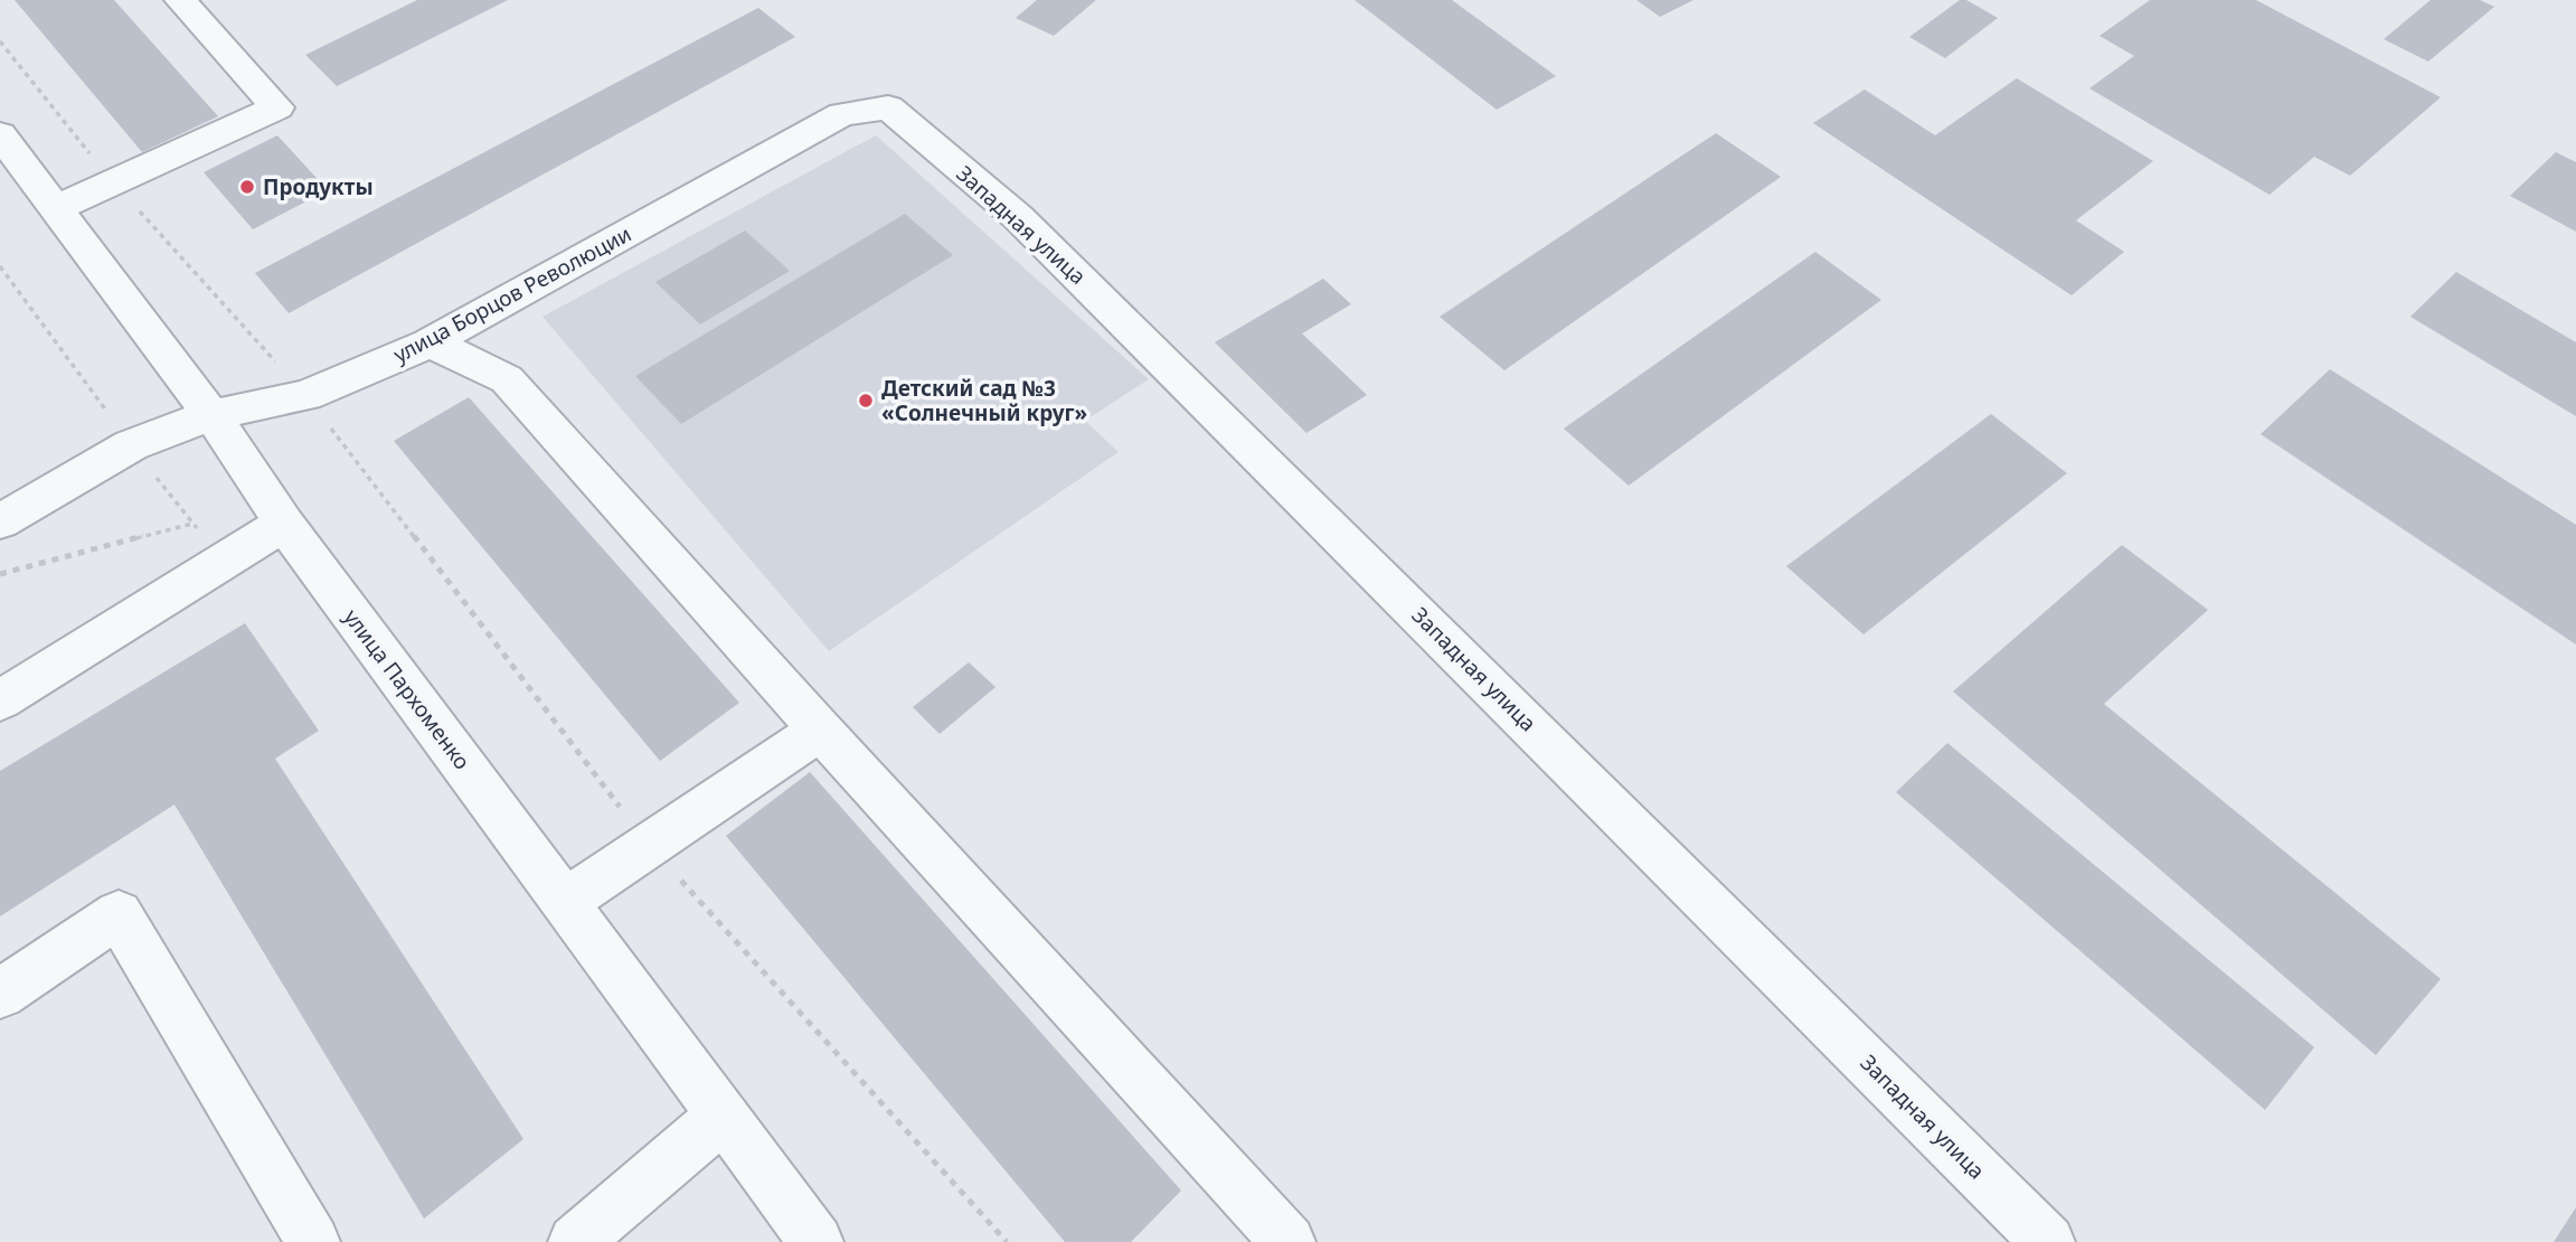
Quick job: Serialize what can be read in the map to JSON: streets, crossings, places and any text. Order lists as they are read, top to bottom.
{
  "streets": {
    "street": ["Западная улица", "улица Борцов Революции", "улица Пархоменко"]
  },
  "crossings": [
    ["Западная улица", "улица Борцов Революции"],
    ["улица Борцов Революции", "улица Пархоменко"]
  ],
  "places": ["Продукты", "Детский сад №3 «Солнечный круг»"]
}
